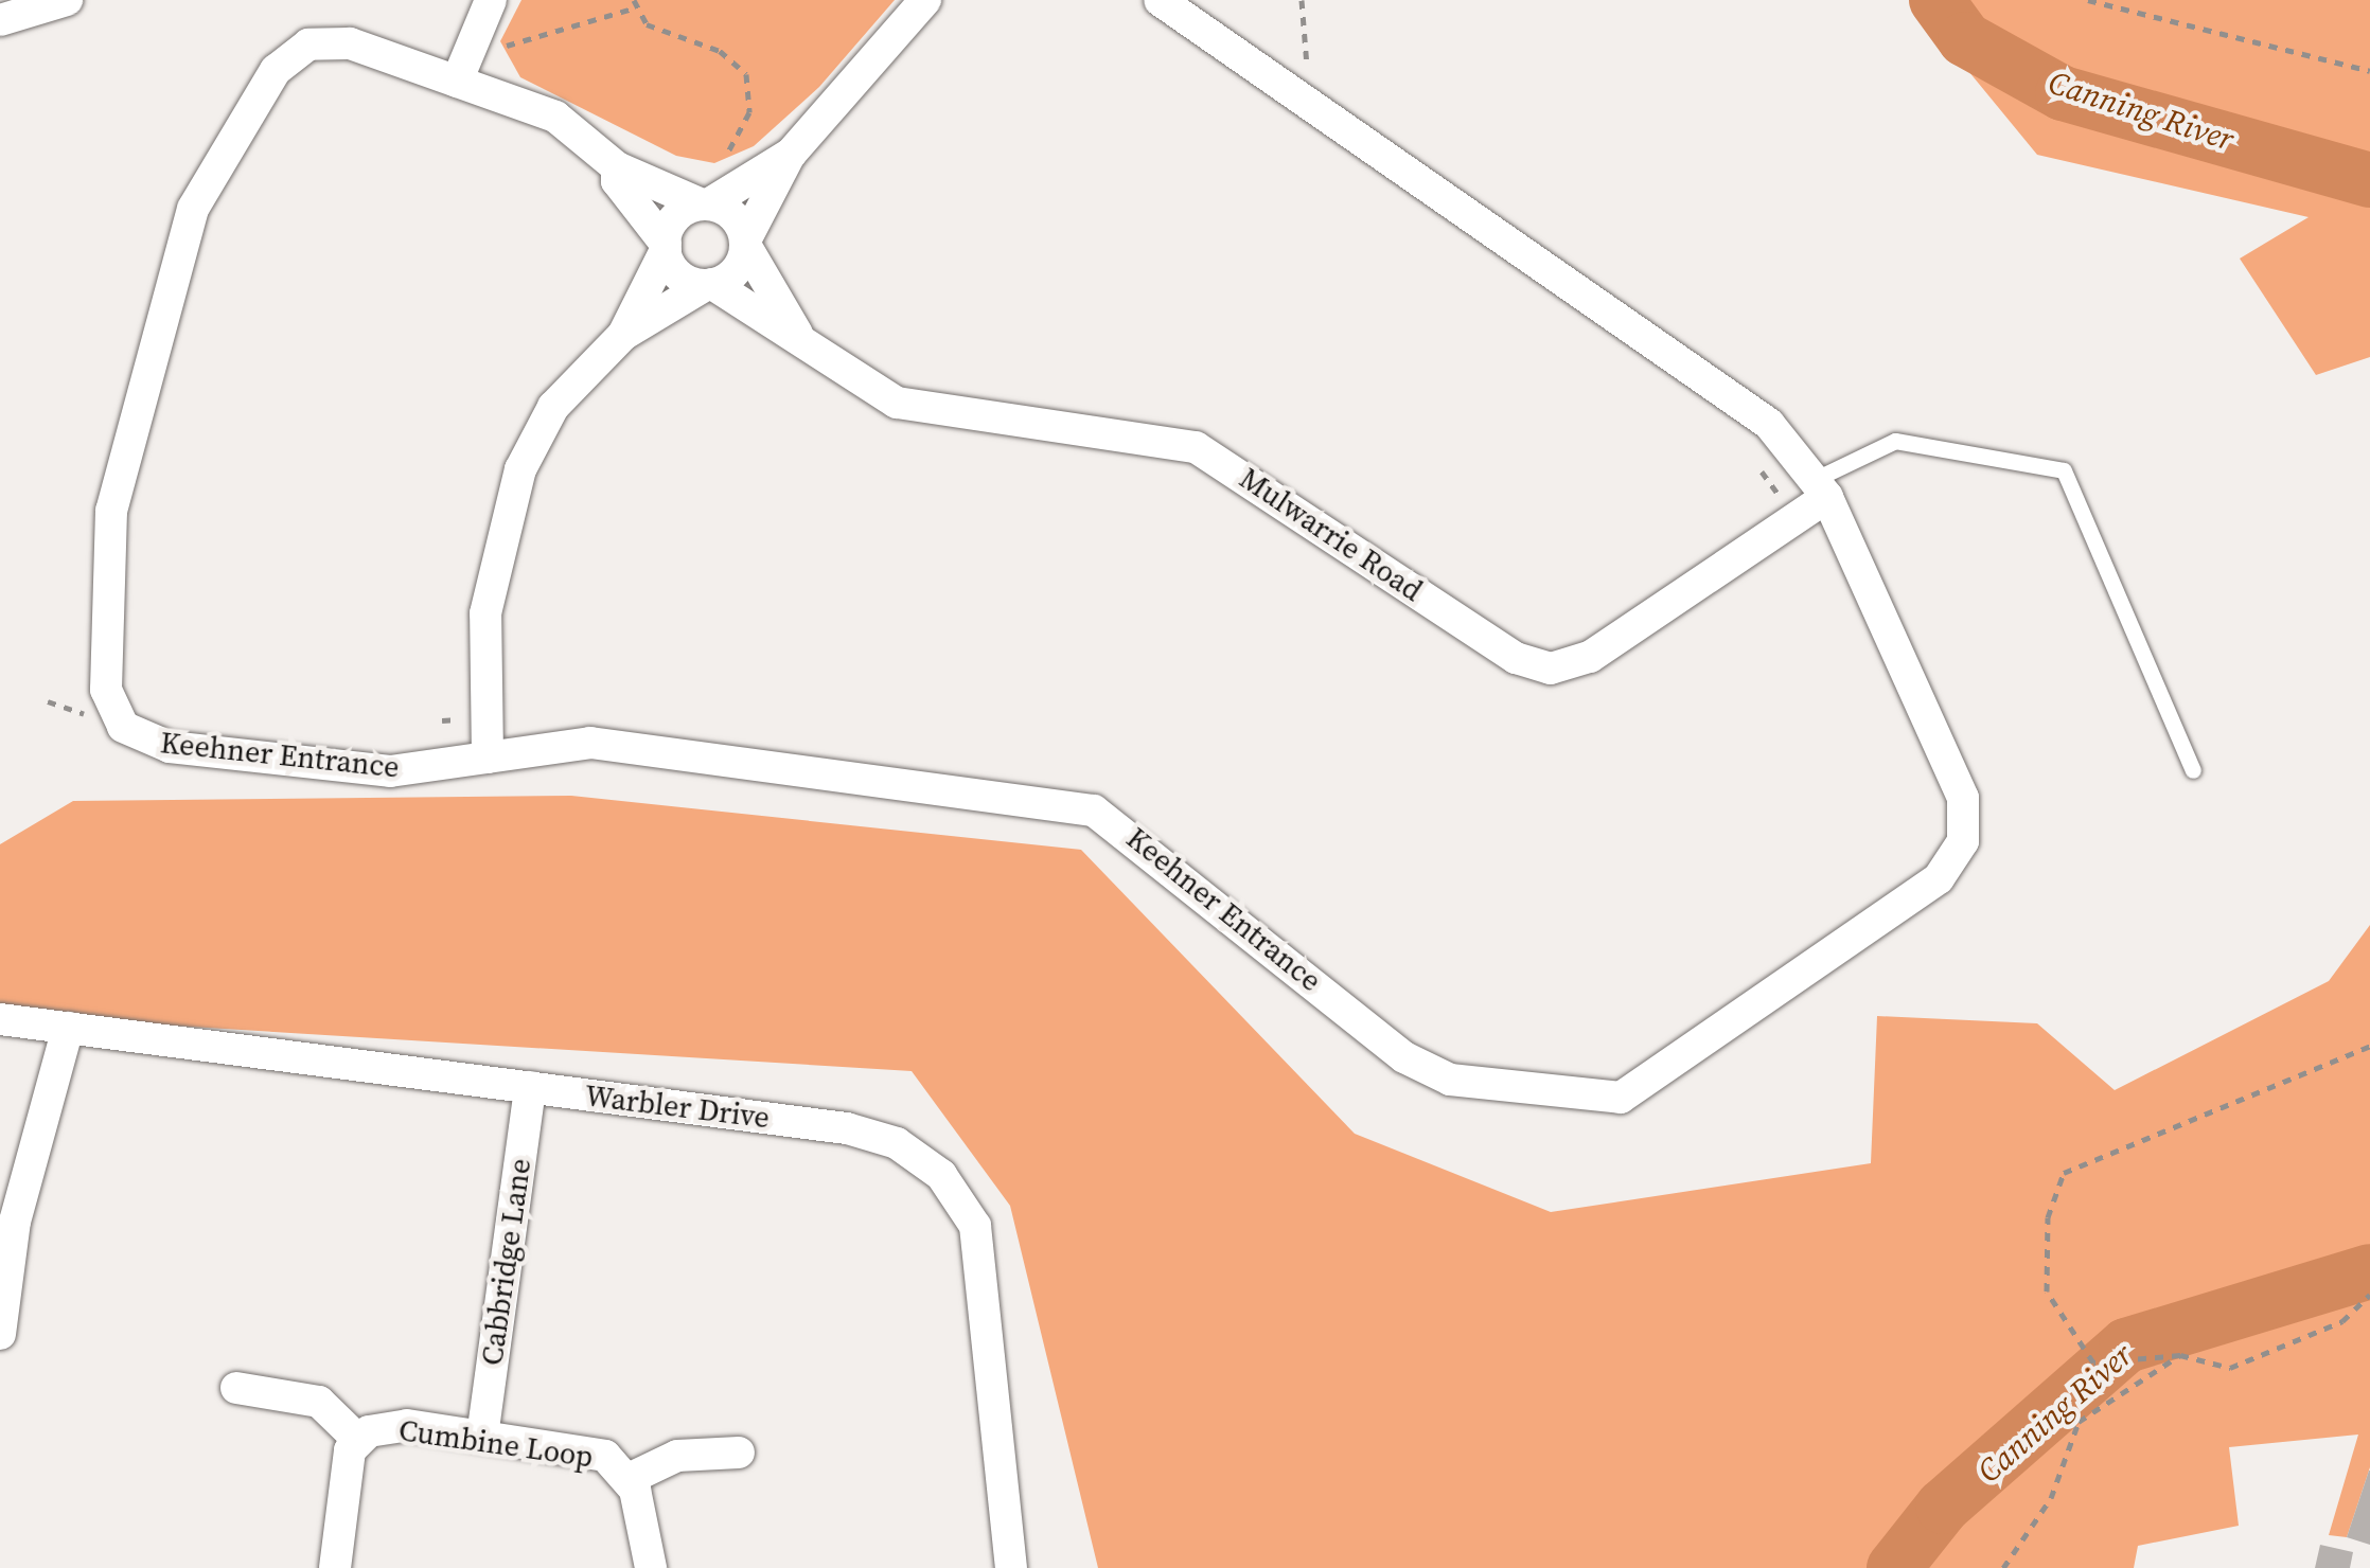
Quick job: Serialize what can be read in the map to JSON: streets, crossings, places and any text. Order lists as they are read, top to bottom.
{
  "streets": {
    "street": [
      "Mulwarrie Road",
      "Keehner Entrance",
      "Warbler Drive",
      "Cabbridge Lane",
      "Cumbine Loop"
    ]
  },
  "crossings": [
    ["Mulwarrie Road", "Keehner Entrance"],
    ["Warbler Drive", "Cabbridge Lane"],
    ["Cabbridge Lane", "Cumbine Loop"]
  ],
  "water": ["Canning River"]
}
